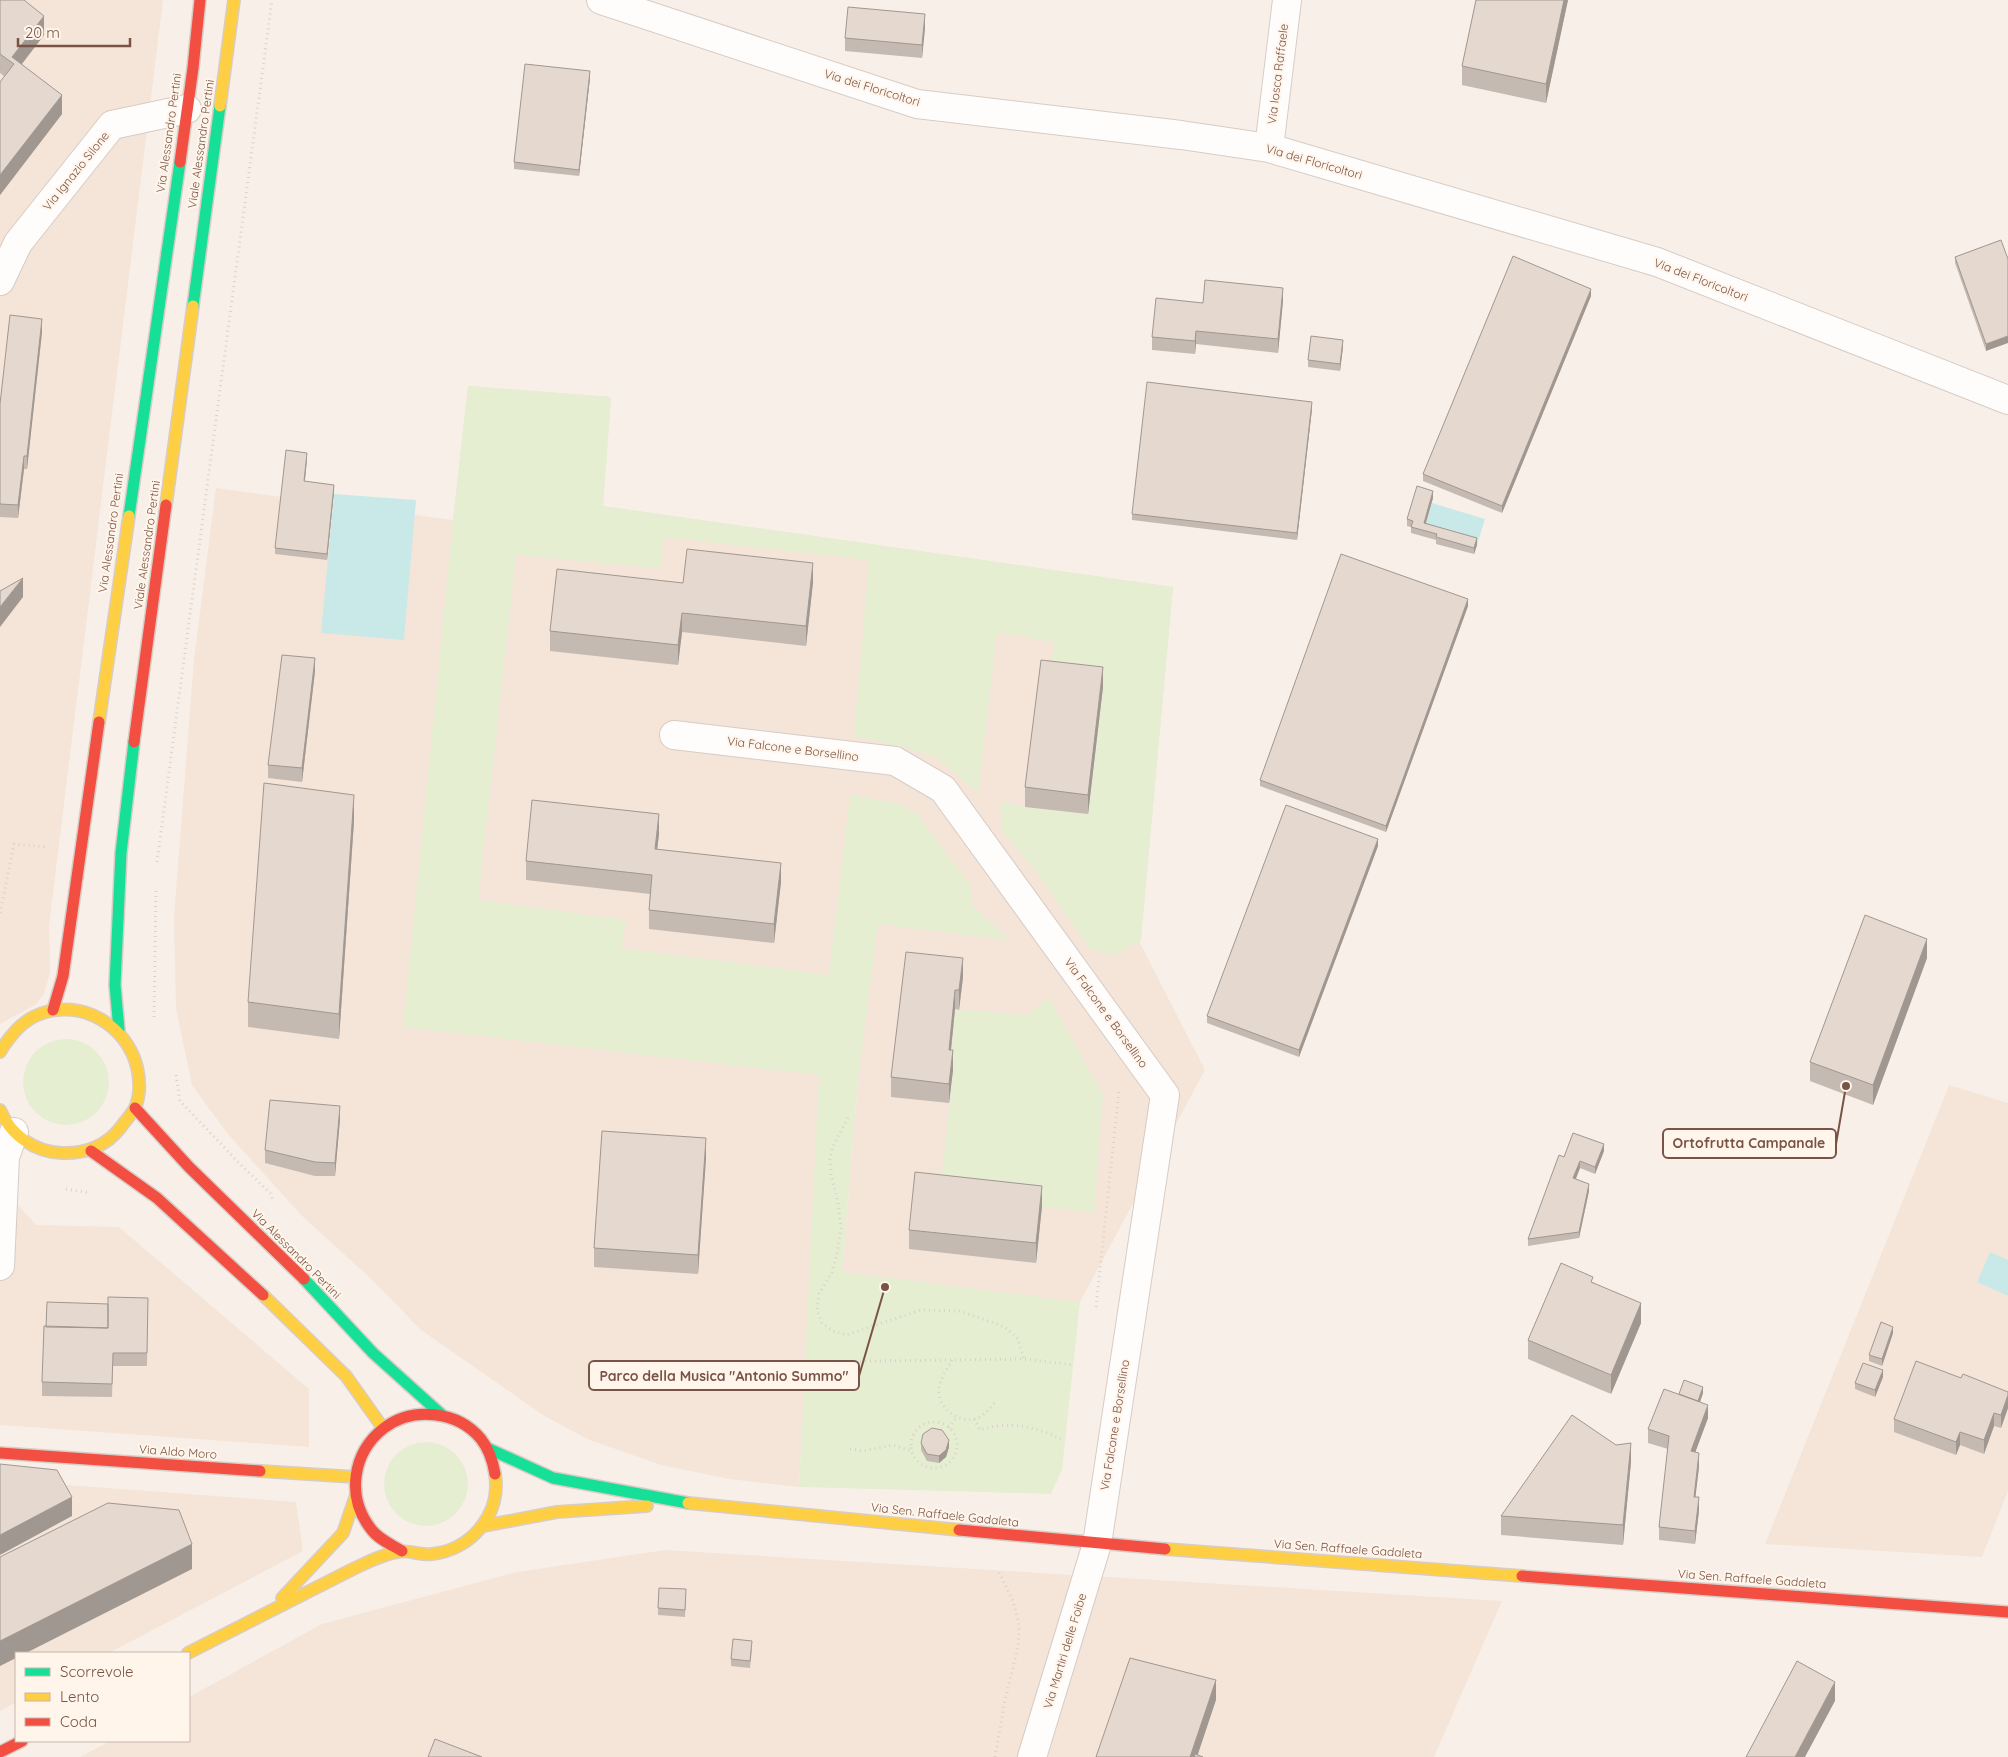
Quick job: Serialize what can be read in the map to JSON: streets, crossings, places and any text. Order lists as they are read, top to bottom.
{
  "streets": {
    "main road": [
      "Via Alessandro Pertini",
      "Viale Alessandro Pertini",
      "Via Aldo Moro",
      "Via Sen. Raffaele Gadaleta"
    ],
    "street": [
      "Via Iosca Raffaele",
      "Via dei Floricoltori",
      "Via Ignazio Silone",
      "Via Falcone e Borsellino",
      "Via Martiri delle Foibe"
    ]
  },
  "crossings": [
    ["Via Iosca Raffaele", "Via dei Floricoltori"],
    ["Via Alessandro Pertini", "Via Ignazio Silone"],
    ["Via Alessandro Pertini", "Via Aldo Moro"],
    ["Via Alessandro Pertini", "Via Sen. Raffaele Gadaleta"],
    ["Via Falcone e Borsellino", "Via Sen. Raffaele Gadaleta"],
    ["Via Falcone e Borsellino", "Via Martiri delle Foibe"],
    ["Via Aldo Moro", "Via Sen. Raffaele Gadaleta"],
    ["Via Sen. Raffaele Gadaleta", "Via Martiri delle Foibe"]
  ],
  "places": ["Ortofrutta Campanale", "Parco della Musica \"Antonio Summo\""],
  "legend": ["Scorrevole", "Lento", "Coda"],
  "scale_bar": "20 m"
}
